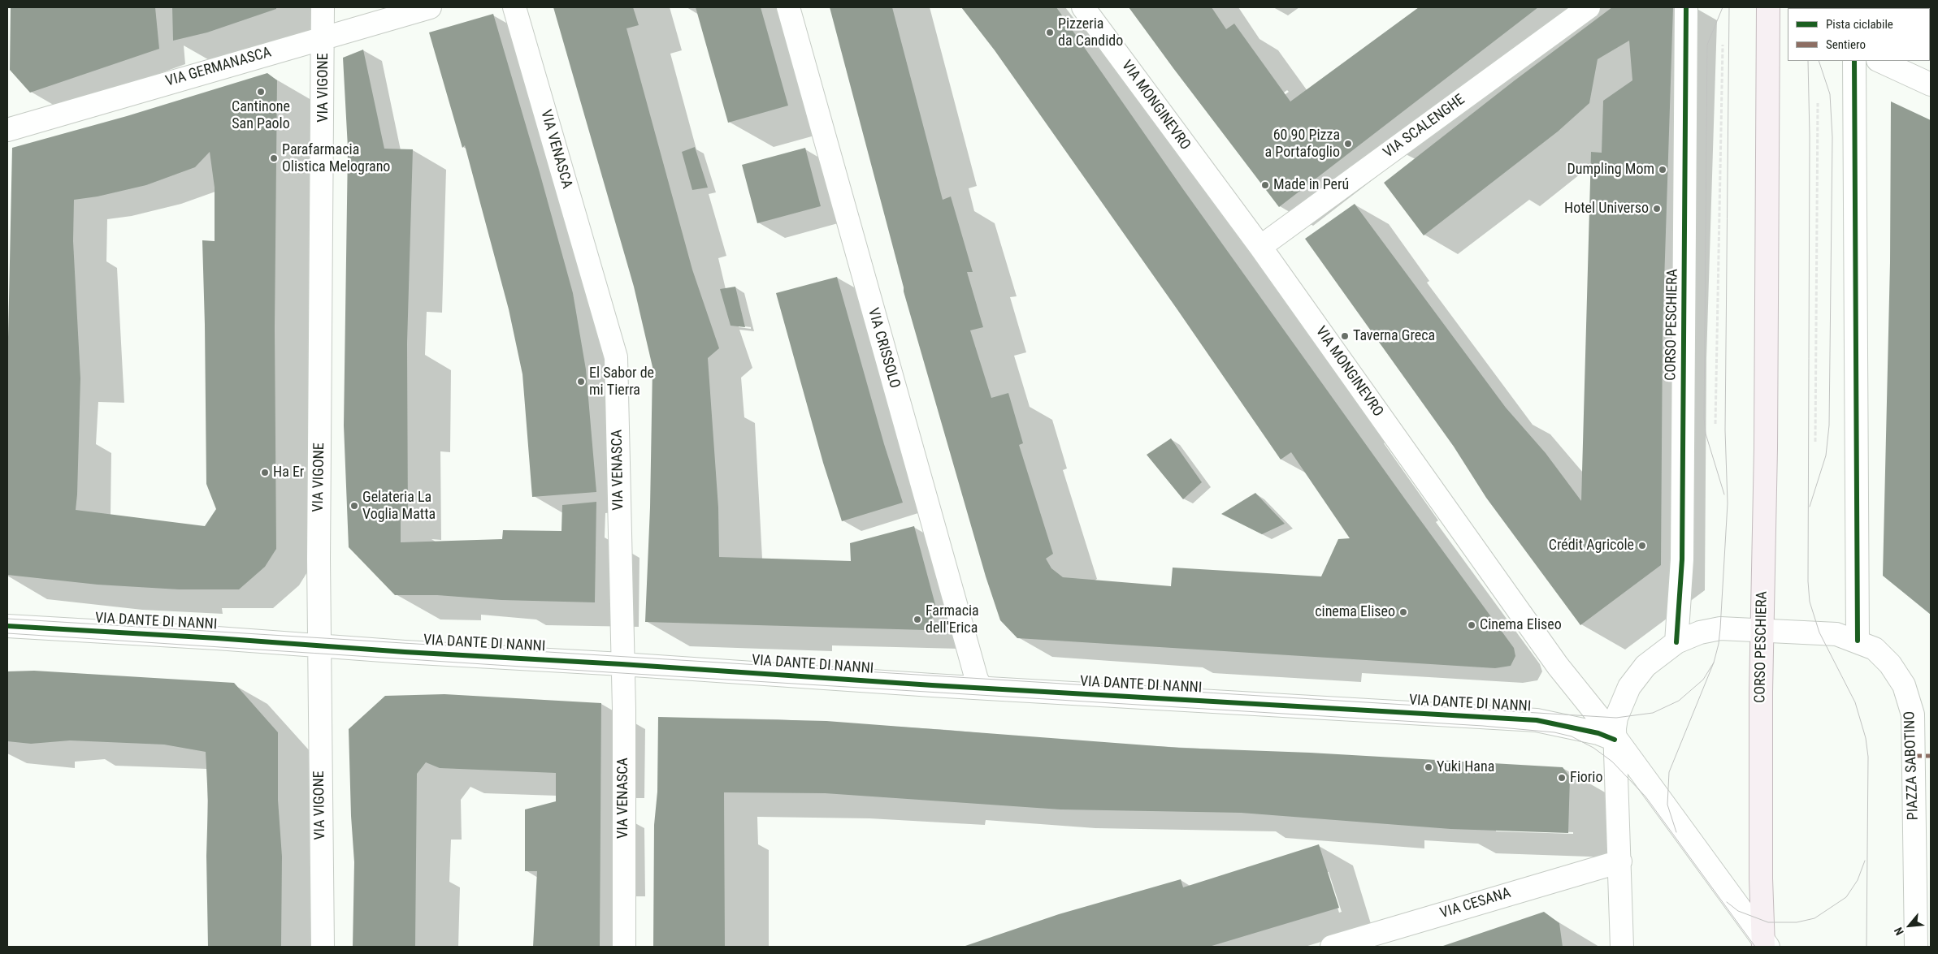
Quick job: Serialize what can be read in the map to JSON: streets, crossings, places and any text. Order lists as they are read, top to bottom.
{
  "streets": {
    "main road": ["CORSO PESCHIERA"],
    "street": [
      "VIA GERMANASCA",
      "VIA VIGONE",
      "VIA MONGINEVRO",
      "VIA SCALENGHE",
      "VIA VENASCA",
      "VIA CRISSOLO",
      "VIA DANTE DI NANNI",
      "PIAZZA SABOTINO",
      "VIA CESANA"
    ]
  },
  "crossings": [
    ["VIA GERMANASCA", "VIA VIGONE"],
    ["VIA VIGONE", "VIA DANTE DI NANNI"],
    ["VIA MONGINEVRO", "VIA SCALENGHE"],
    ["VIA MONGINEVRO", "VIA DANTE DI NANNI"],
    ["VIA MONGINEVRO", "PIAZZA SABOTINO"],
    ["VIA VENASCA", "VIA DANTE DI NANNI"],
    ["CORSO PESCHIERA", "PIAZZA SABOTINO"],
    ["VIA CRISSOLO", "VIA DANTE DI NANNI"],
    ["VIA DANTE DI NANNI", "PIAZZA SABOTINO"],
    ["PIAZZA SABOTINO", "VIA CESANA"]
  ],
  "places": [
    "Pizzeria da Candido",
    "Cantinone San Paolo",
    "60 90 Pizza a Portafoglio",
    "Parafarmacia Olistica Melograno",
    "Dumpling Mom",
    "Made in Perú",
    "Hotel Universo",
    "Taverna Greca",
    "El Sabor de mi Tierra",
    "Ha Er",
    "Gelateria La Voglia Matta",
    "Crédit Agricole",
    "cinema Eliseo",
    "Farmacia dell'Erica",
    "Cinema Eliseo",
    "Yuki Hana",
    "Fiorio"
  ],
  "legend": ["Pista ciclabile", "Sentiero"],
  "north": "bottom left"
}
